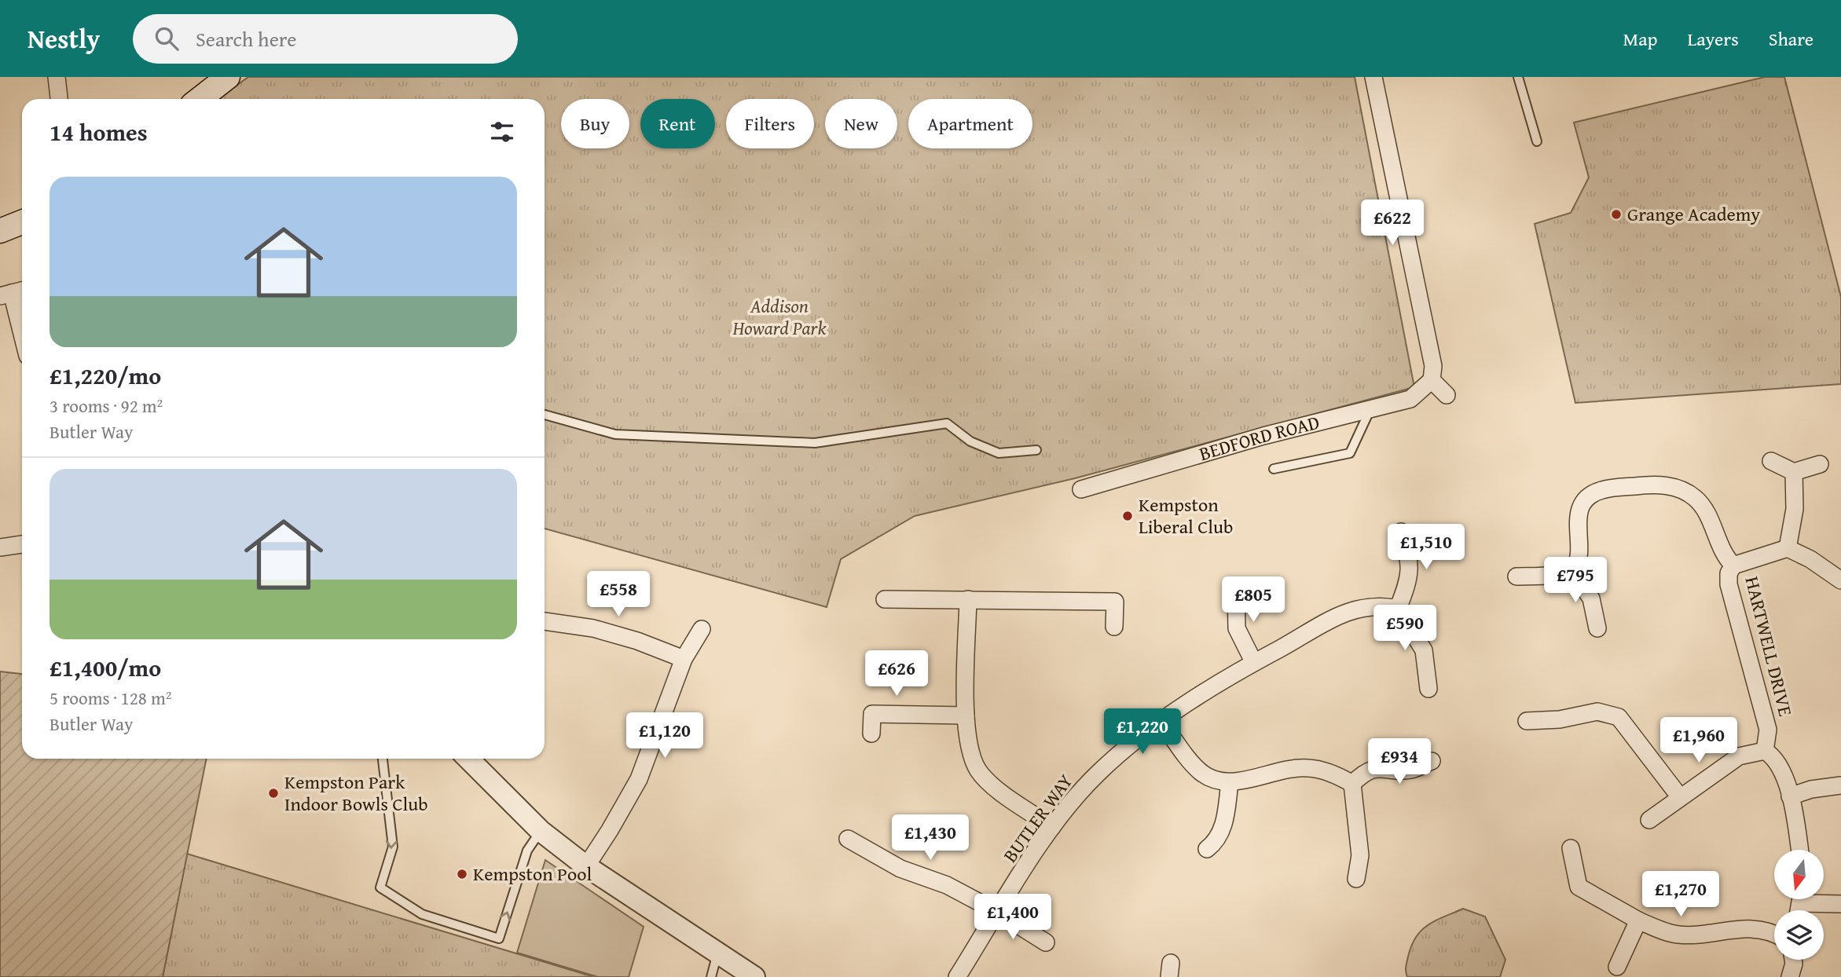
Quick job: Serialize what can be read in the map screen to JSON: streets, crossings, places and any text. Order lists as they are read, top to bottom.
{
  "streets": {
    "street": ["BEDFORD ROAD", "HARTWELL DRIVE", "BUTLER WAY"]
  },
  "parks": ["Addison Howard Park"],
  "places": [
    "Grange Academy",
    "Kempston Liberal Club",
    "Kempston Park Indoor Bowls Club",
    "Kempston Pool"
  ],
  "north": "bottom",
  "page": {
    "header": "Nestly",
    "search": "Search here",
    "nav": ["Map", "Layers", "Share"],
    "chip": [
      "Buy",
      "Rent",
      "Filters",
      "New",
      "Apartment"
    ],
    "heading": "14 homes",
    "list": [
      {
        "name": "£1,220/mo",
        "note": "3 rooms · 92 m² · Butler Way"
      },
      {
        "name": "£1,400/mo",
        "note": "5 rooms · 128 m² · Butler Way"
      }
    ],
    "price": [
      "£622",
      "£1,510",
      "£795",
      "£558",
      "£805",
      "£590",
      "£626",
      "£1,220",
      "£1,120",
      "£1,960",
      "£934",
      "£1,430",
      "£1,270",
      "£1,400"
    ]
  }
}
